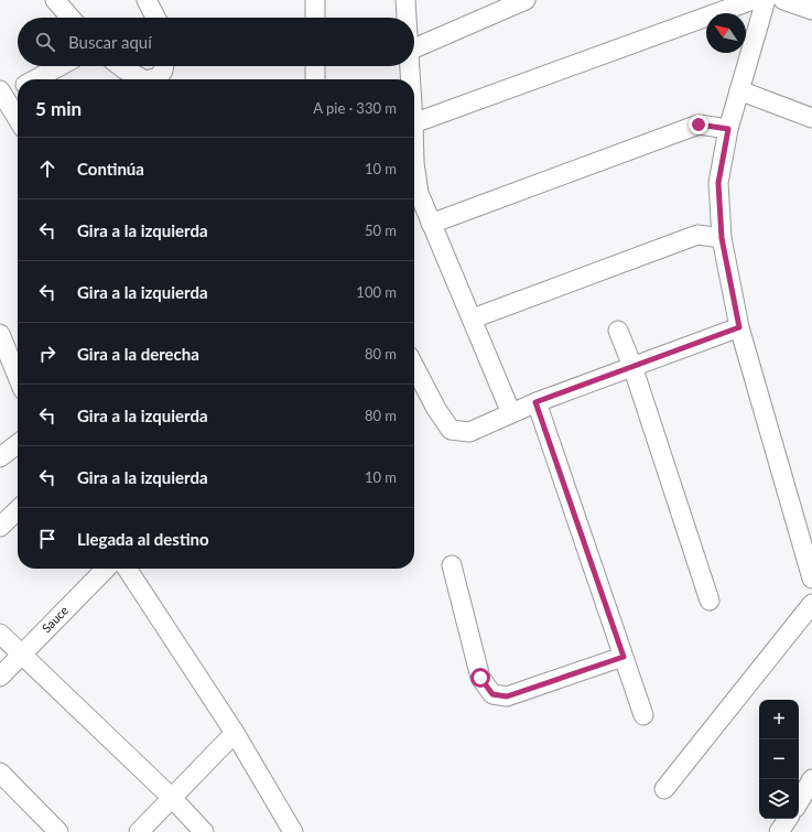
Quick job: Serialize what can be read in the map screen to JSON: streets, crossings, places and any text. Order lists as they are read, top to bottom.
{
  "streets": {
    "street": ["Sauce"]
  },
  "north": "top left",
  "page": {
    "search": "Buscar aquí",
    "heading": ["5 min", "A pie · 330 m"],
    "list": [
      ["Continúa", "10 m"],
      ["Gira a la izquierda", "50 m"],
      ["Gira a la izquierda", "100 m"],
      ["Gira a la derecha", "80 m"],
      ["Gira a la izquierda", "80 m"],
      ["Gira a la izquierda", "10 m"],
      "Llegada al destino"
    ],
    "map_buttons": ["+", "−"]
  }
}
